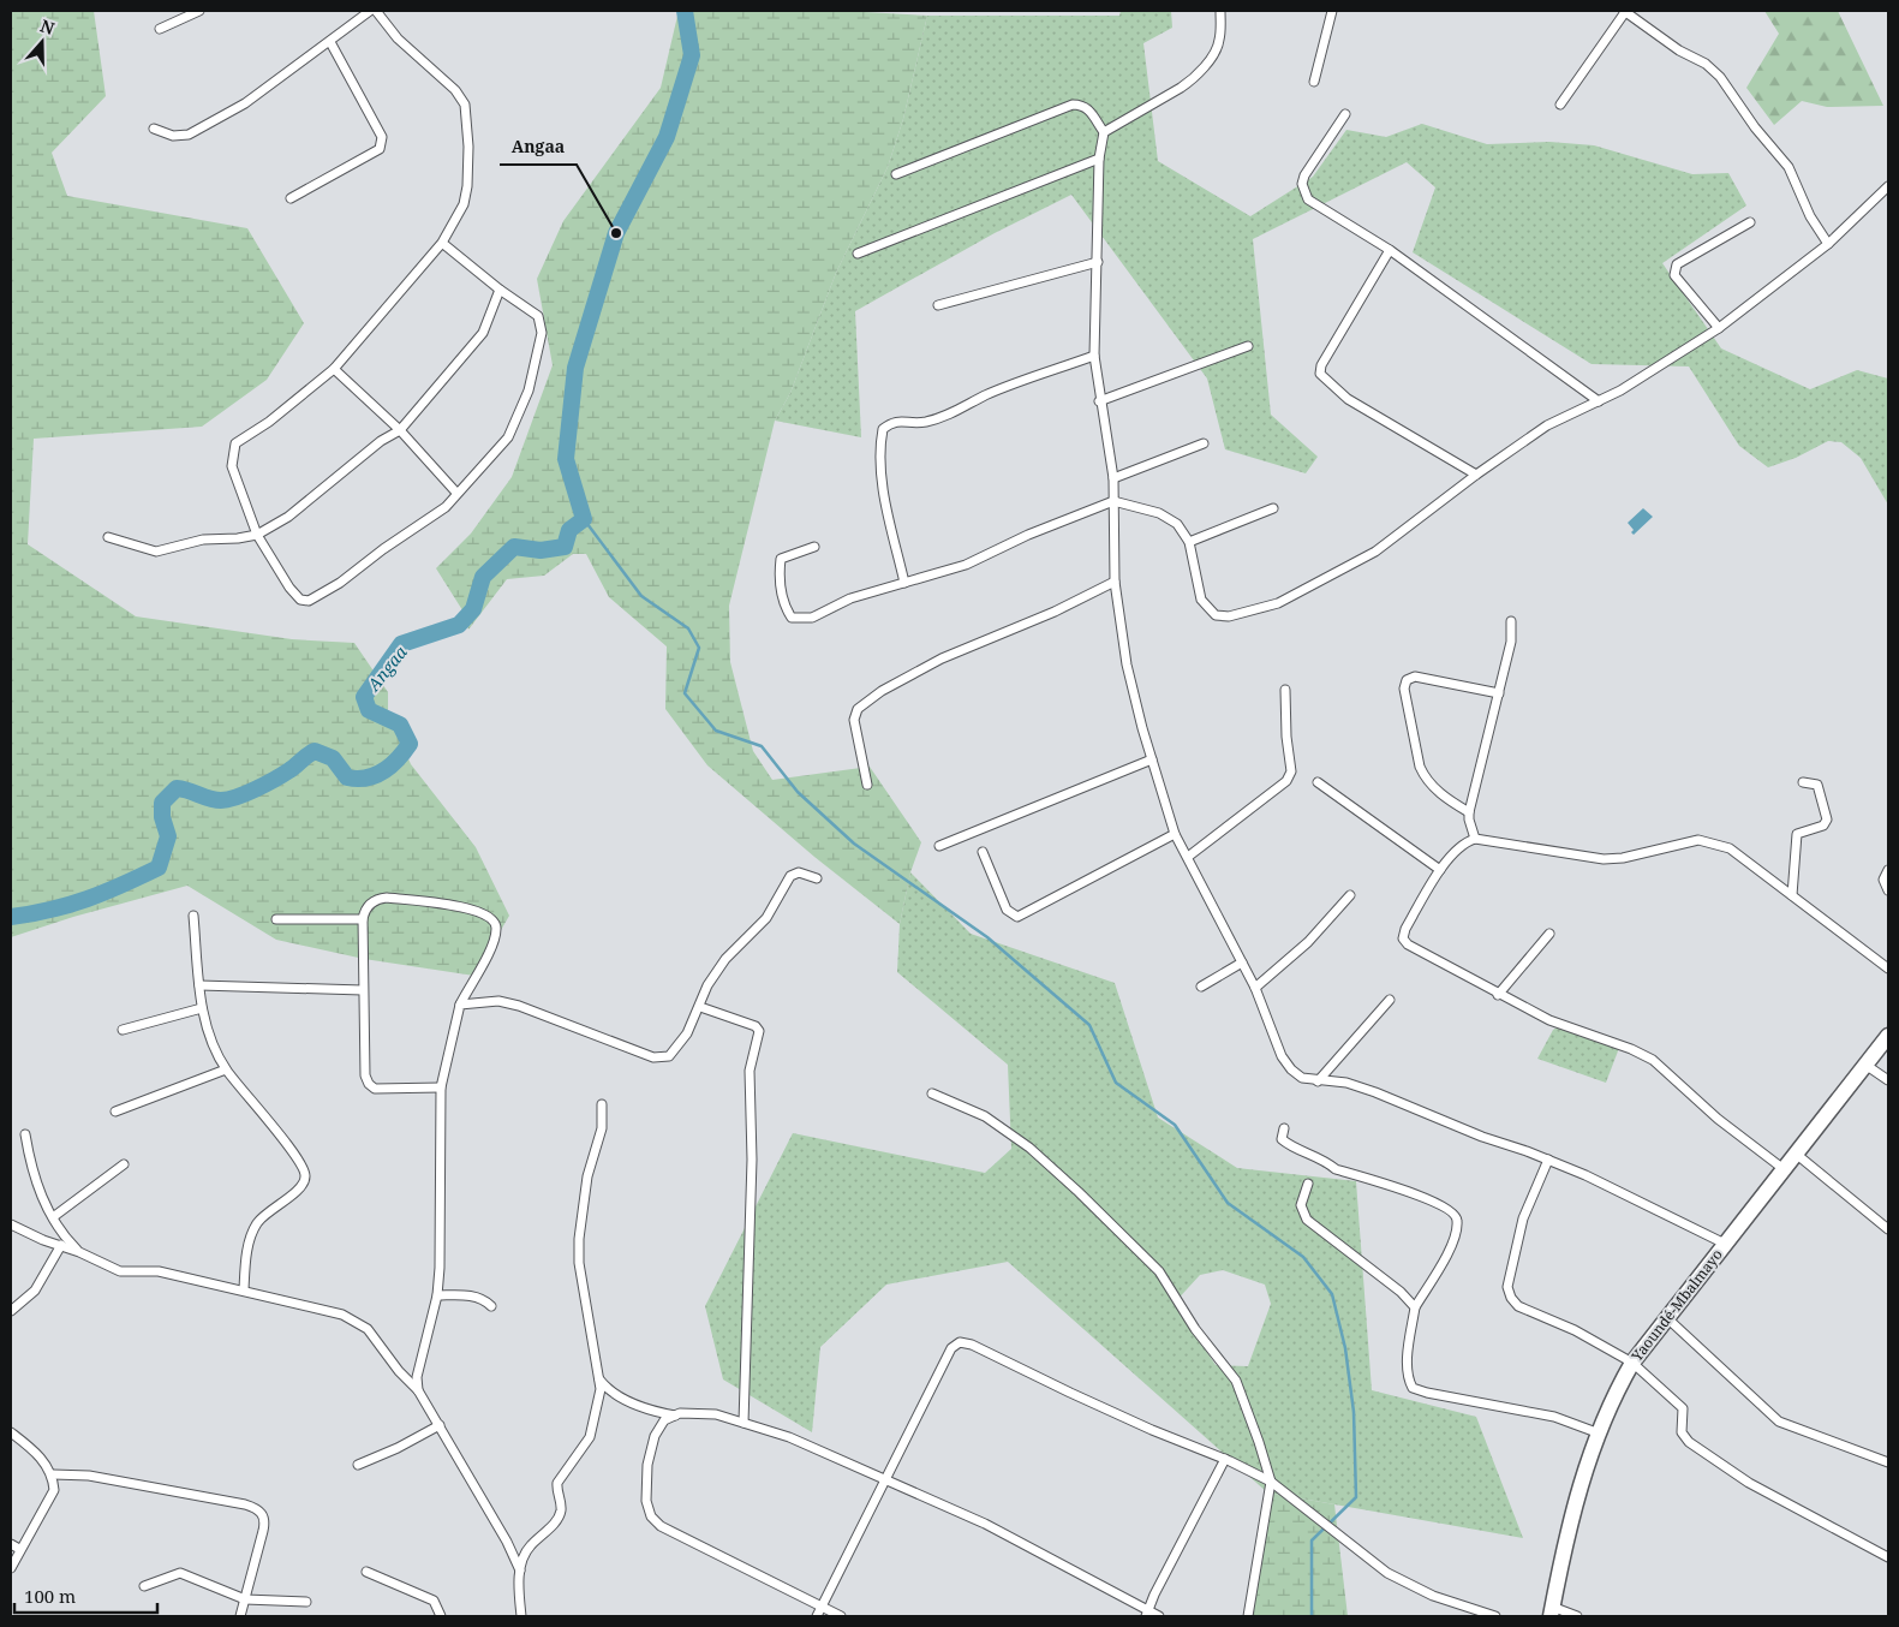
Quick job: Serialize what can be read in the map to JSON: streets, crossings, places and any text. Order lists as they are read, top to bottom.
{
  "streets": {
    "highway": ["Yaoundé-Mbalmayo"]
  },
  "water": ["Angaa"],
  "places": ["Angaa"],
  "scale_bar": "100 m",
  "north": "top"
}
